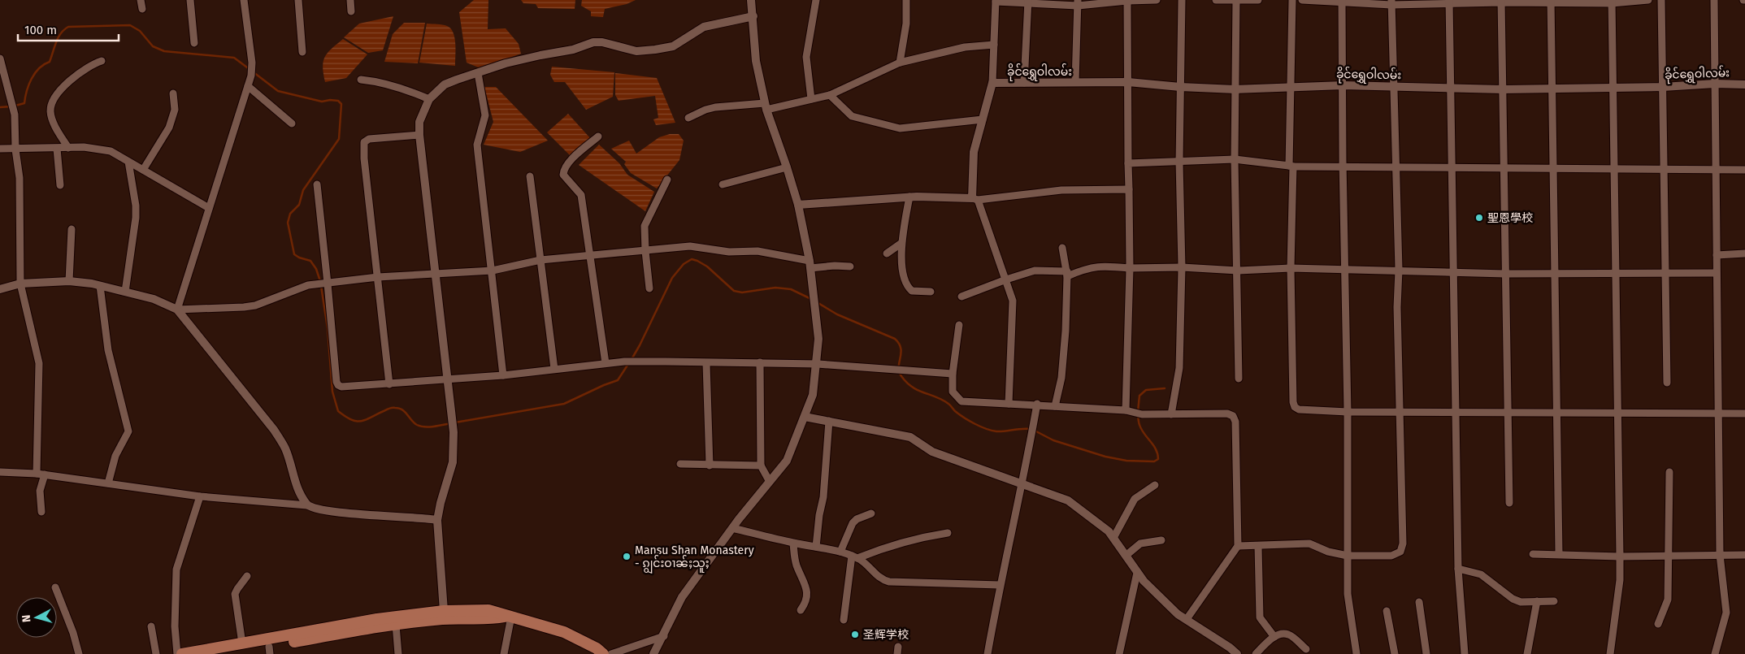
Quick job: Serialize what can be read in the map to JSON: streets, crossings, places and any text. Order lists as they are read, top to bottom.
{
  "streets": {
    "street": ["ခိုင်ရွှေဝါလမ်း"]
  },
  "places": ["聖恩學校", "Mansu Shan Monastery - ၵျွင်းဝၢၼ်ႈသူႈ", "圣辉学校"],
  "scale_bar": "100 m",
  "north": "left"
}
